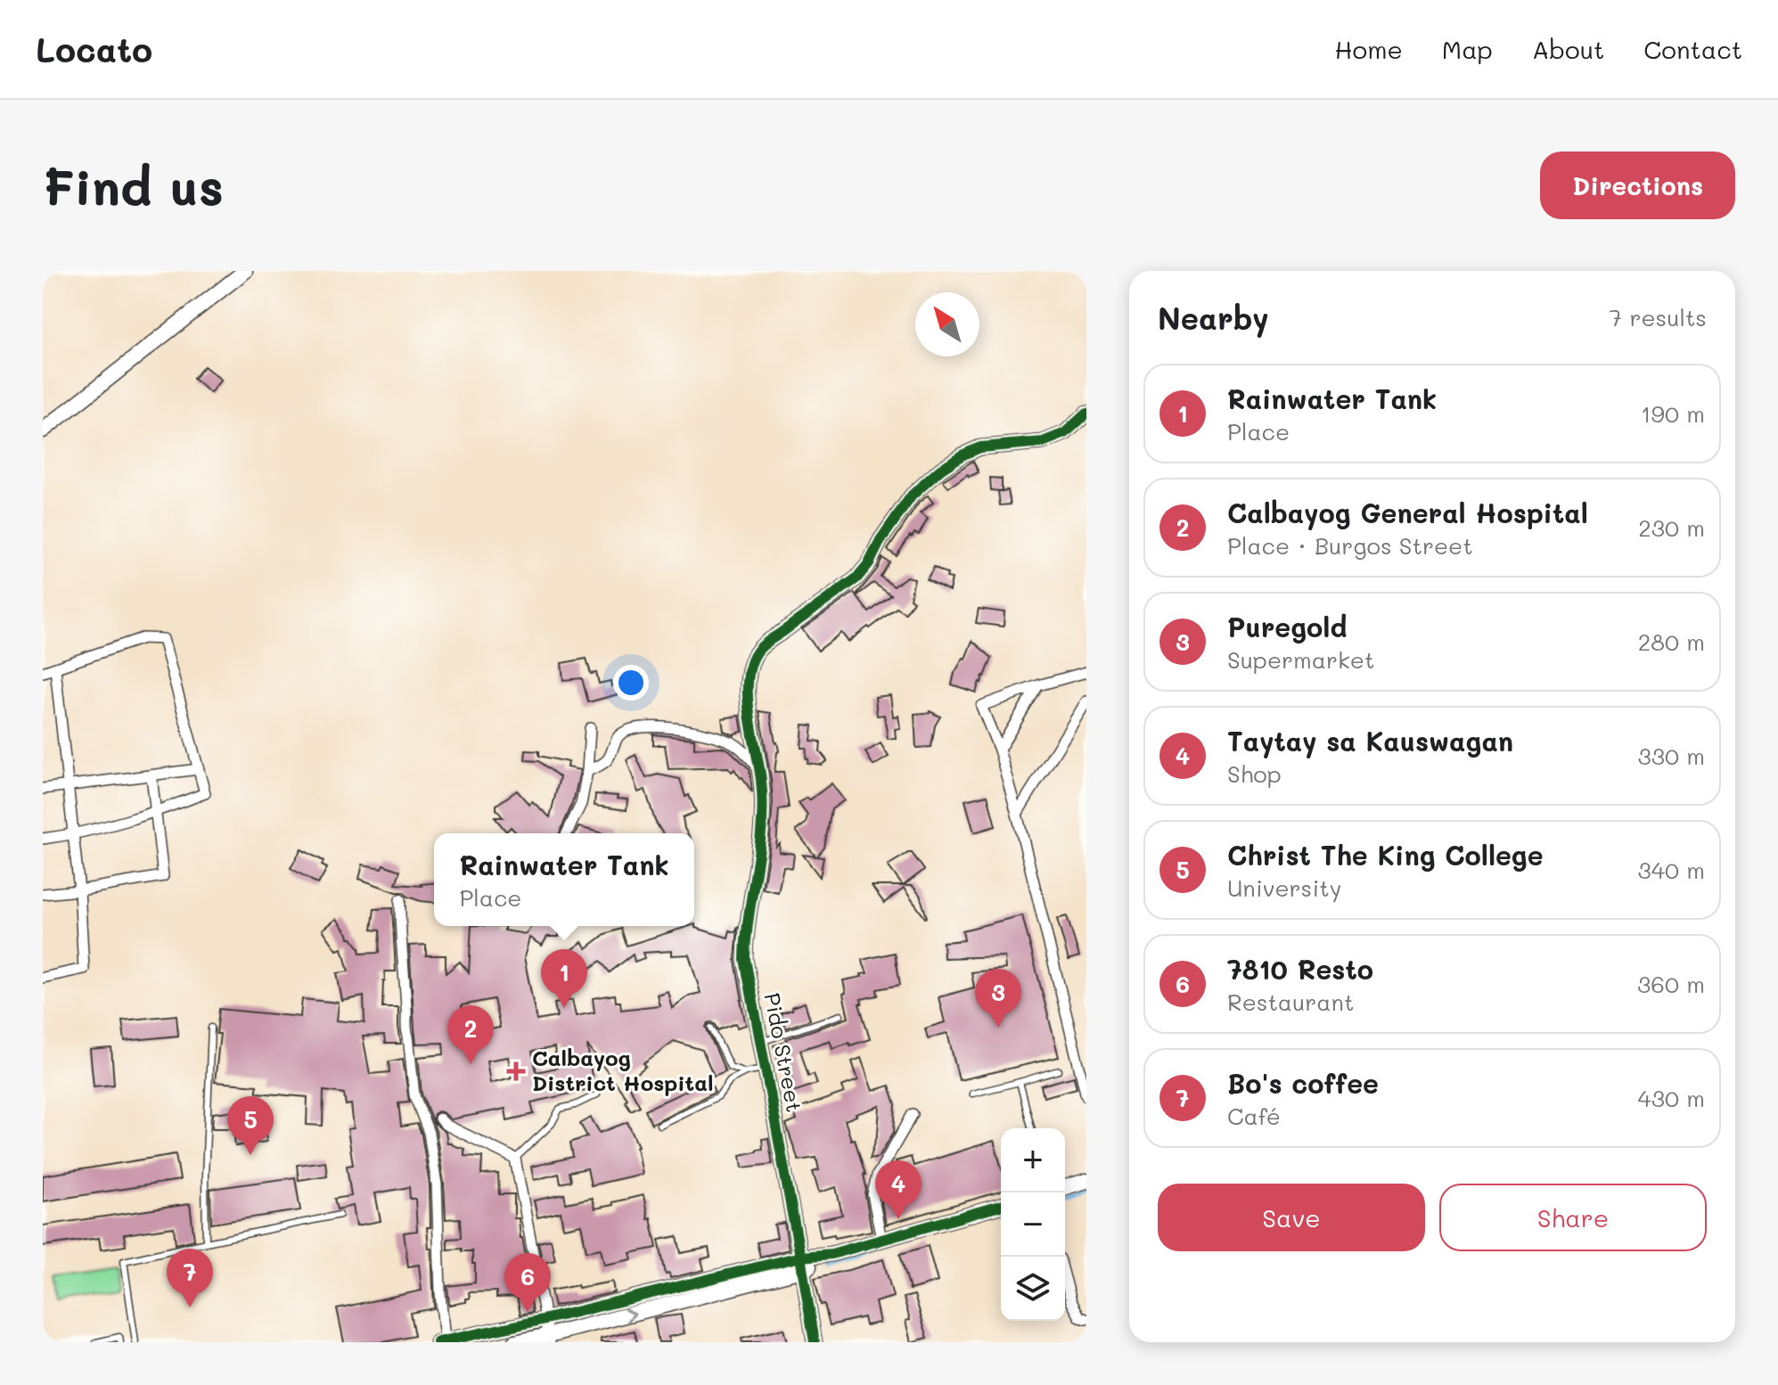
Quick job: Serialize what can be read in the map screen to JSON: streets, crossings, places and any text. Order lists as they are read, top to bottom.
{
  "streets": {
    "street": ["Pido Street"]
  },
  "places": {
    "health": ["Calbayog District Hospital"]
  },
  "north": "top left",
  "page": {
    "header": "Locato",
    "nav": [
      "Home",
      "Map",
      "About",
      "Contact"
    ],
    "buttons": [
      "Directions",
      ["Save", "Share"]
    ],
    "title": "Find us",
    "heading": ["Nearby", "7 results"],
    "list": [
      {
        "mark": "1",
        "name": "Rainwater Tank",
        "note": "Place",
        "value": "190 m"
      },
      {
        "mark": "2",
        "name": "Calbayog General Hospital",
        "note": "Place · Burgos Street",
        "value": "230 m"
      },
      {
        "mark": "3",
        "name": "Puregold",
        "note": "Supermarket",
        "value": "280 m"
      },
      {
        "mark": "4",
        "name": "Taytay sa Kauswagan",
        "note": "Shop",
        "value": "330 m"
      },
      {
        "mark": "5",
        "name": "Christ The King College",
        "note": "University",
        "value": "340 m"
      },
      {
        "mark": "6",
        "name": "7810 Resto",
        "note": "Restaurant",
        "value": "360 m"
      },
      {
        "mark": "7",
        "name": "Bo's coffee",
        "note": "Café",
        "value": "430 m"
      }
    ],
    "popup": ["Rainwater Tank", "Place"],
    "pins": [
      "1",
      "3",
      "2",
      "5",
      "4",
      "7",
      "6"
    ],
    "map_buttons": ["+", "−"]
  }
}
